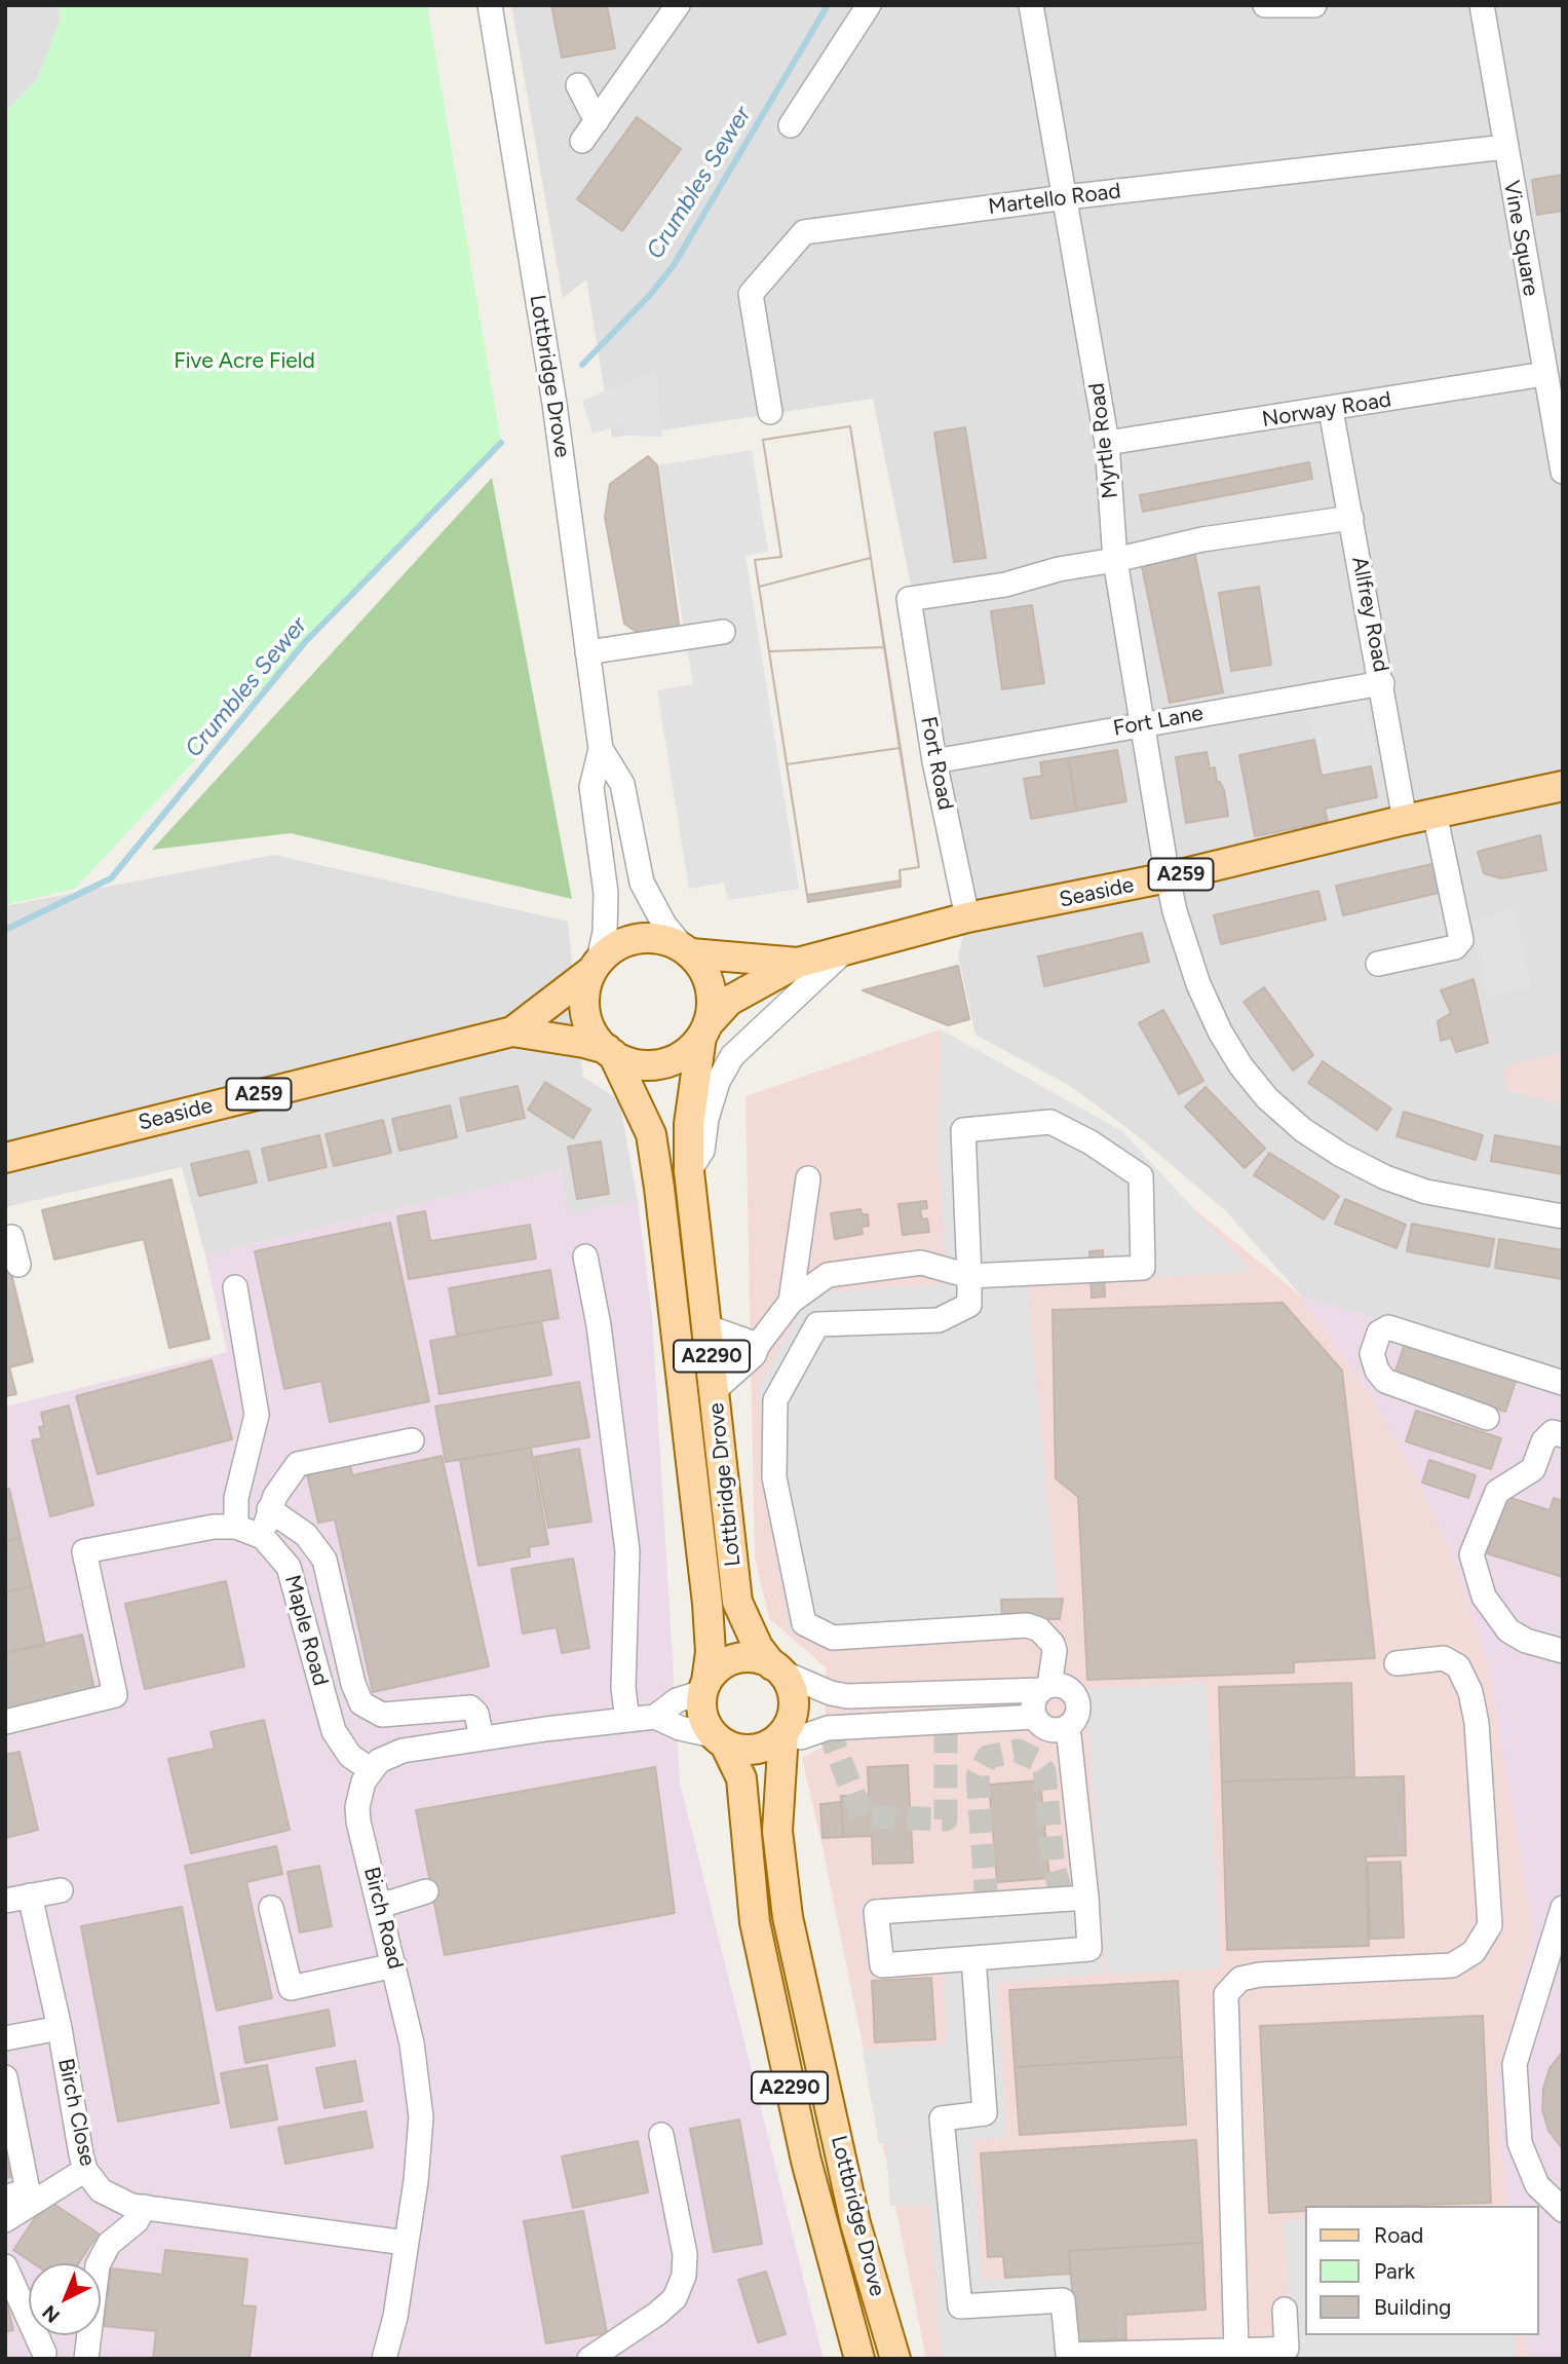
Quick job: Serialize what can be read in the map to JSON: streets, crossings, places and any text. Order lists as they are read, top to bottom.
{
  "streets": {
    "main road": [
      "Lottbridge Drove",
      "A259",
      "Seaside",
      "A2290"
    ],
    "street": [
      "Martello Road",
      "Vine Square",
      "Norway Road",
      "Myrtle Road",
      "Allfrey Road",
      "Fort Lane",
      "Fort Road",
      "Maple Road",
      "Birch Road",
      "Birch Close"
    ]
  },
  "crossings": [
    ["Martello Road", "Vine Square"],
    ["Martello Road", "Myrtle Road"],
    ["Vine Square", "Norway Road"],
    ["Lottbridge Drove", "Seaside"],
    ["Norway Road", "Myrtle Road"],
    ["Norway Road", "Allfrey Road"],
    ["Myrtle Road", "Fort Lane"],
    ["Myrtle Road", "Fort Road"],
    ["Myrtle Road", "Seaside"],
    ["Allfrey Road", "Fort Lane"],
    ["Allfrey Road", "Seaside"],
    ["Fort Lane", "Fort Road"],
    ["Fort Road", "Seaside"],
    ["Maple Road", "Birch Road"],
    ["Birch Road", "Birch Close"]
  ],
  "water": ["Crumbles Sewer"],
  "parks": ["Five Acre Field"],
  "legend": ["Road", "Park", "Building"],
  "north": "bottom left"
}
